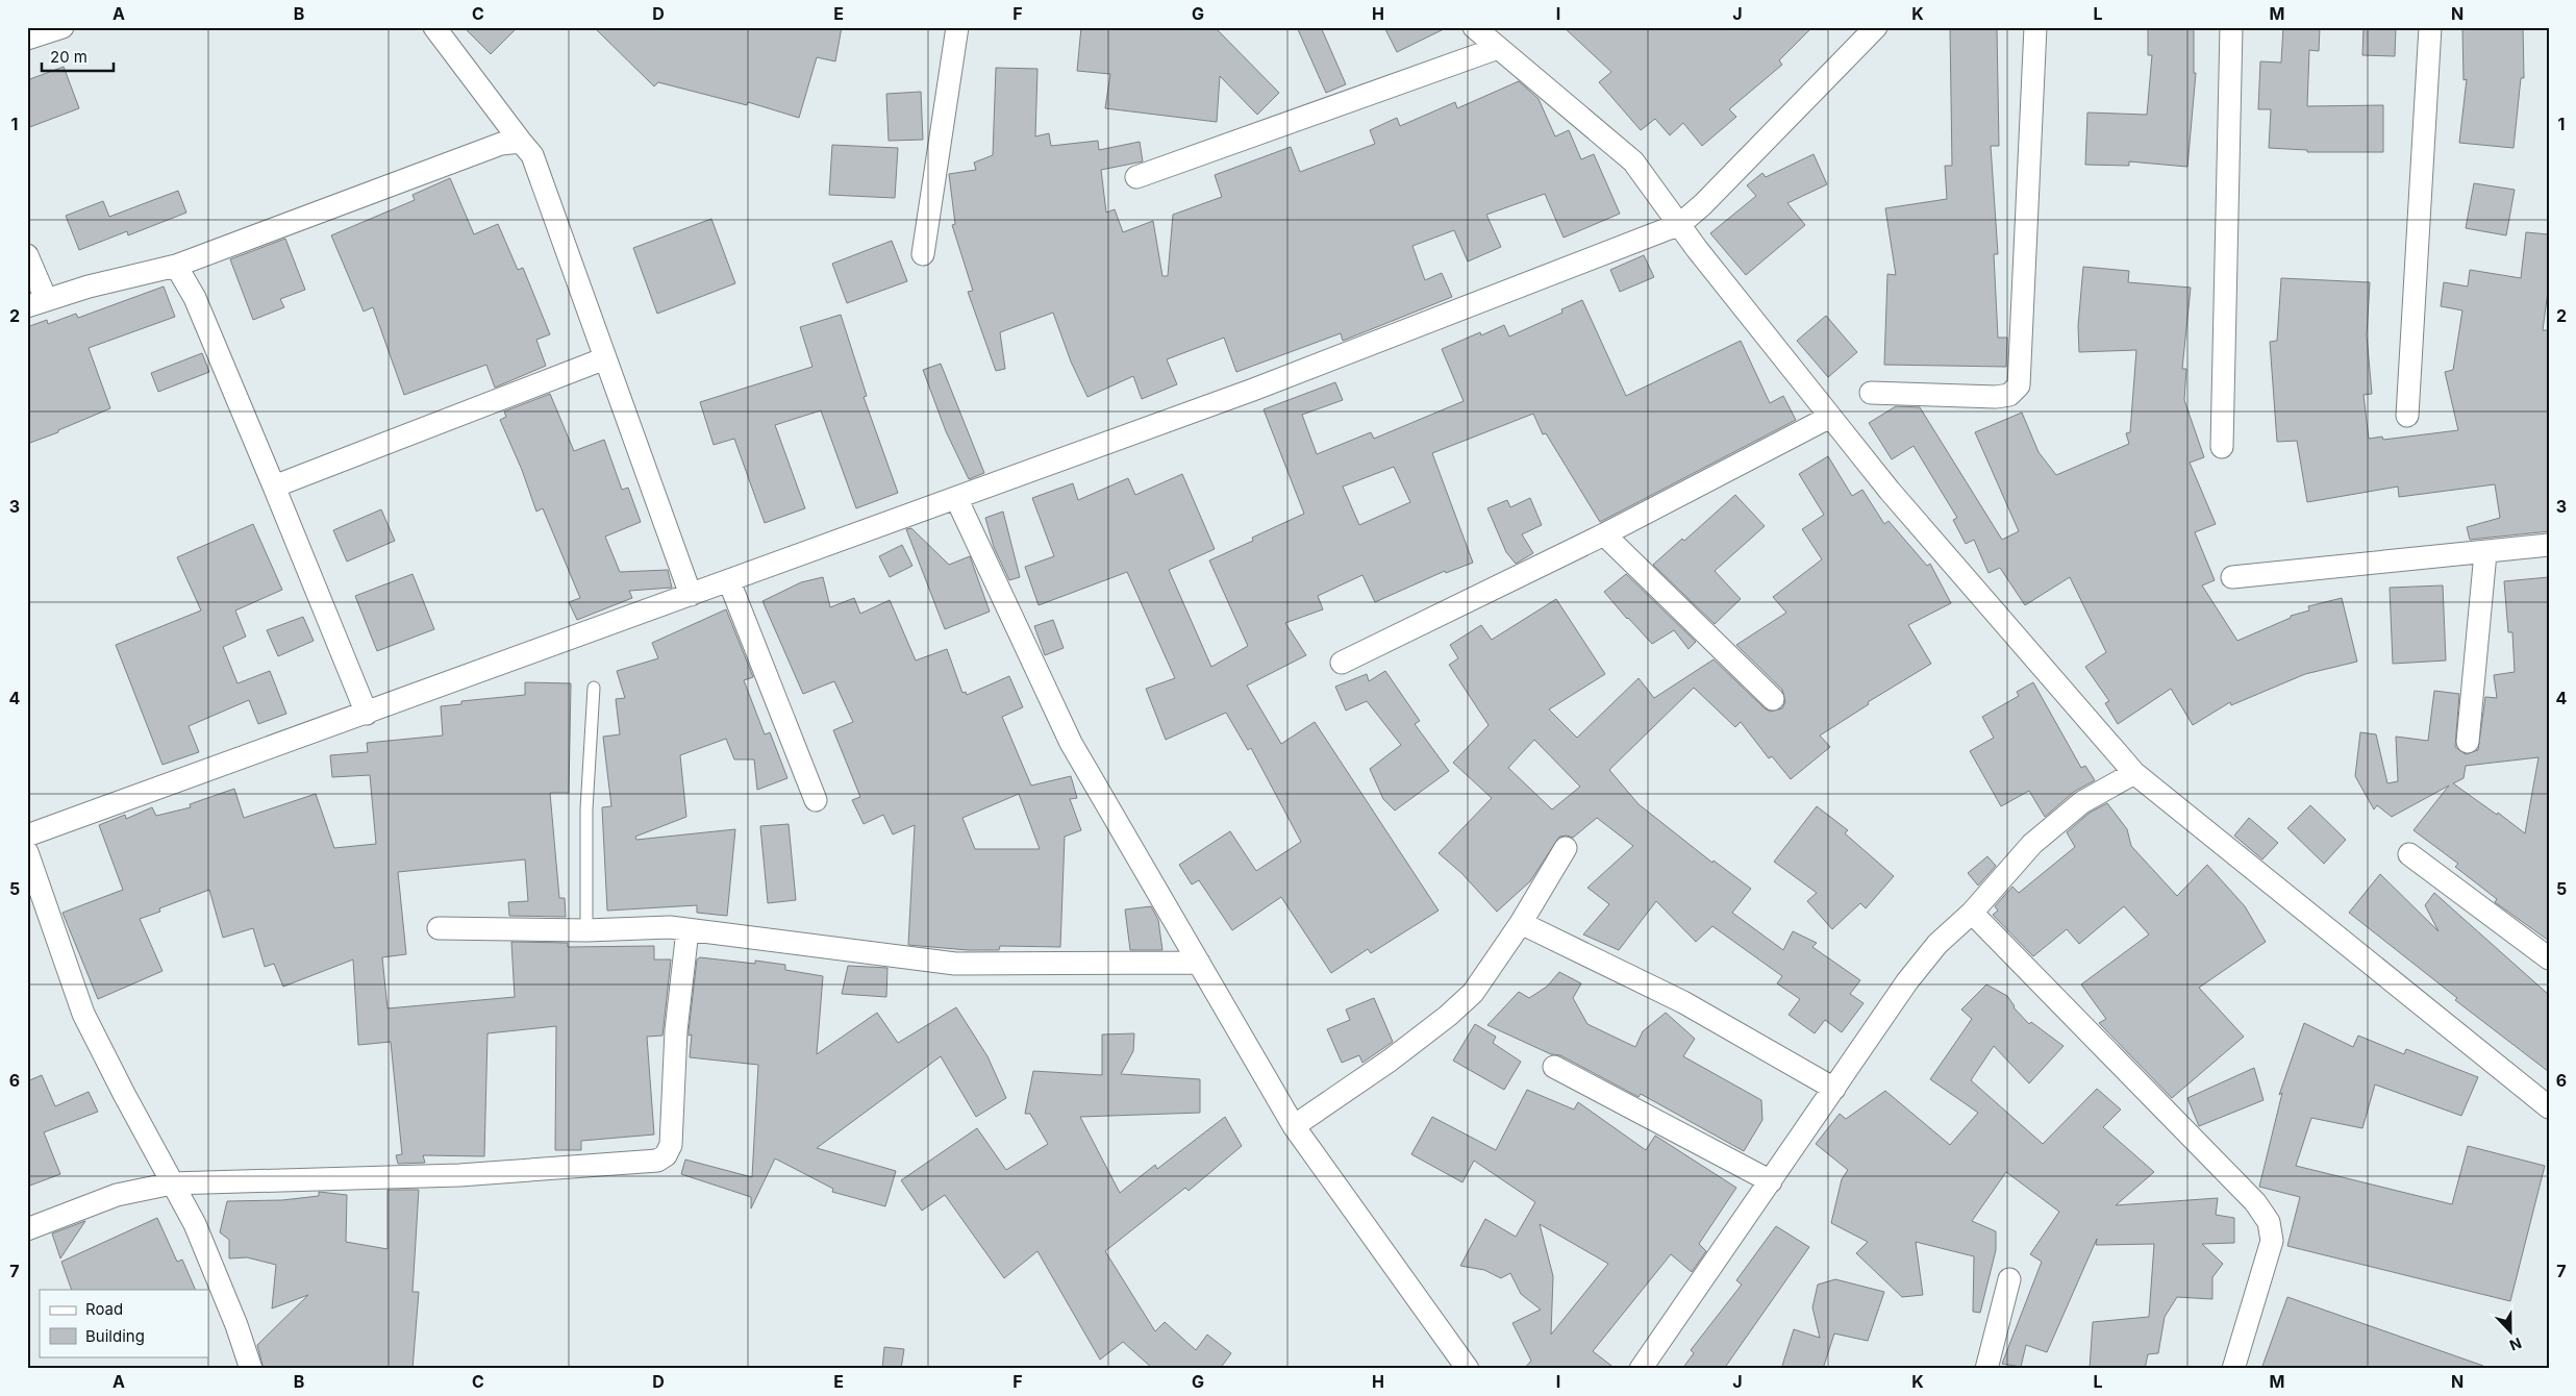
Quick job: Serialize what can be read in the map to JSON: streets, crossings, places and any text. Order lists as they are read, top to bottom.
{
  "legend": ["Road", "Building"],
  "scale_bar": "20 m",
  "north": "bottom",
  "grid": {
    "columns": [
      "A",
      "B",
      "C",
      "D",
      "E",
      "F",
      "G",
      "H",
      "I",
      "J",
      "K",
      "L",
      "M",
      "N"
    ],
    "rows": [
      "1",
      "2",
      "3",
      "4",
      "5",
      "6",
      "7"
    ]
  }
}
